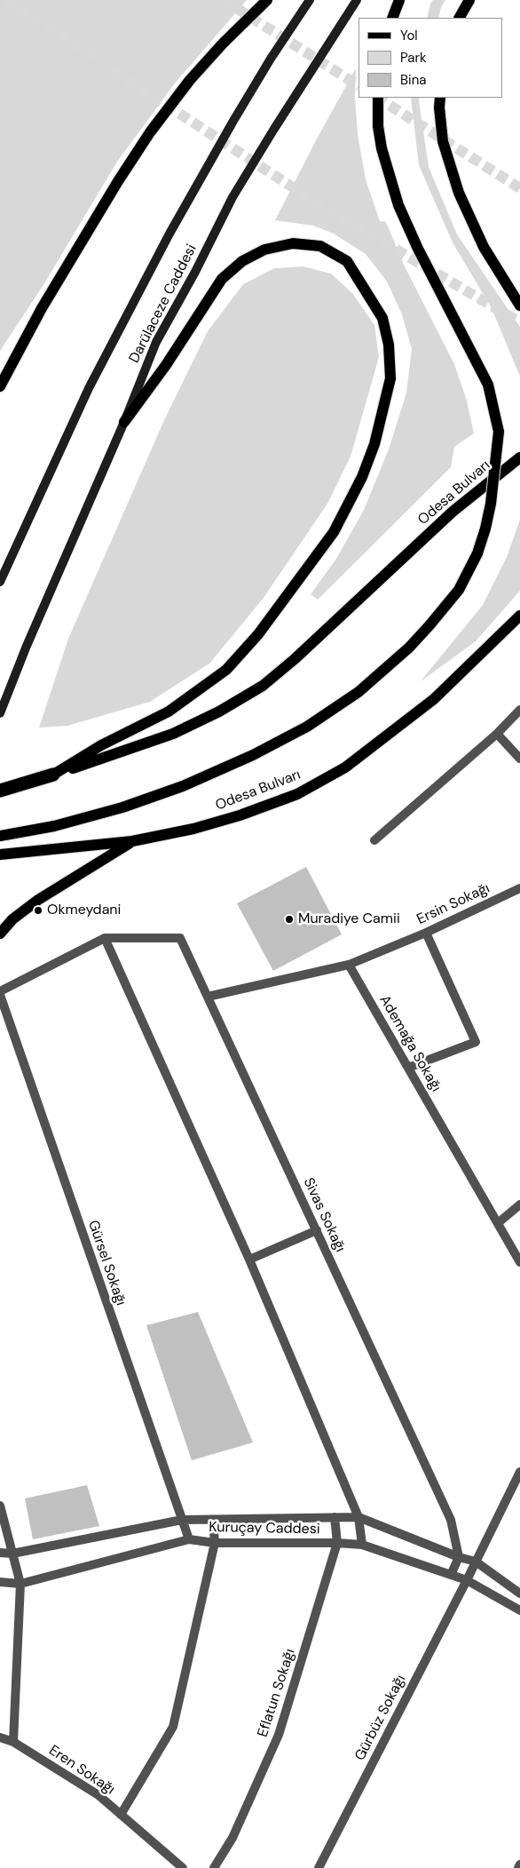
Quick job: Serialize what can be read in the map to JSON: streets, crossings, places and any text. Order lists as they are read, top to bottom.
{
  "streets": {
    "main road": ["Darülaceze Caddesi", "Odesa Bulvarı"],
    "street": [
      "Ersin Sokağı",
      "Ademağa Sokağı",
      "Sivas Sokağı",
      "Gürsel Sokağı",
      "Kuruçay Caddesi",
      "Eflatun Sokağı",
      "Gürbüz Sokağı",
      "Eren Sokağı"
    ]
  },
  "crossings": [
    ["Ersin Sokağı", "Ademağa Sokağı"],
    ["Gürsel Sokağı", "Kuruçay Caddesi"],
    ["Kuruçay Caddesi", "Eflatun Sokağı"],
    ["Kuruçay Caddesi", "Gürbüz Sokağı"]
  ],
  "places": ["Okmeydani", "Muradiye Camii"],
  "legend": ["Yol", "Park", "Bina"]
}
